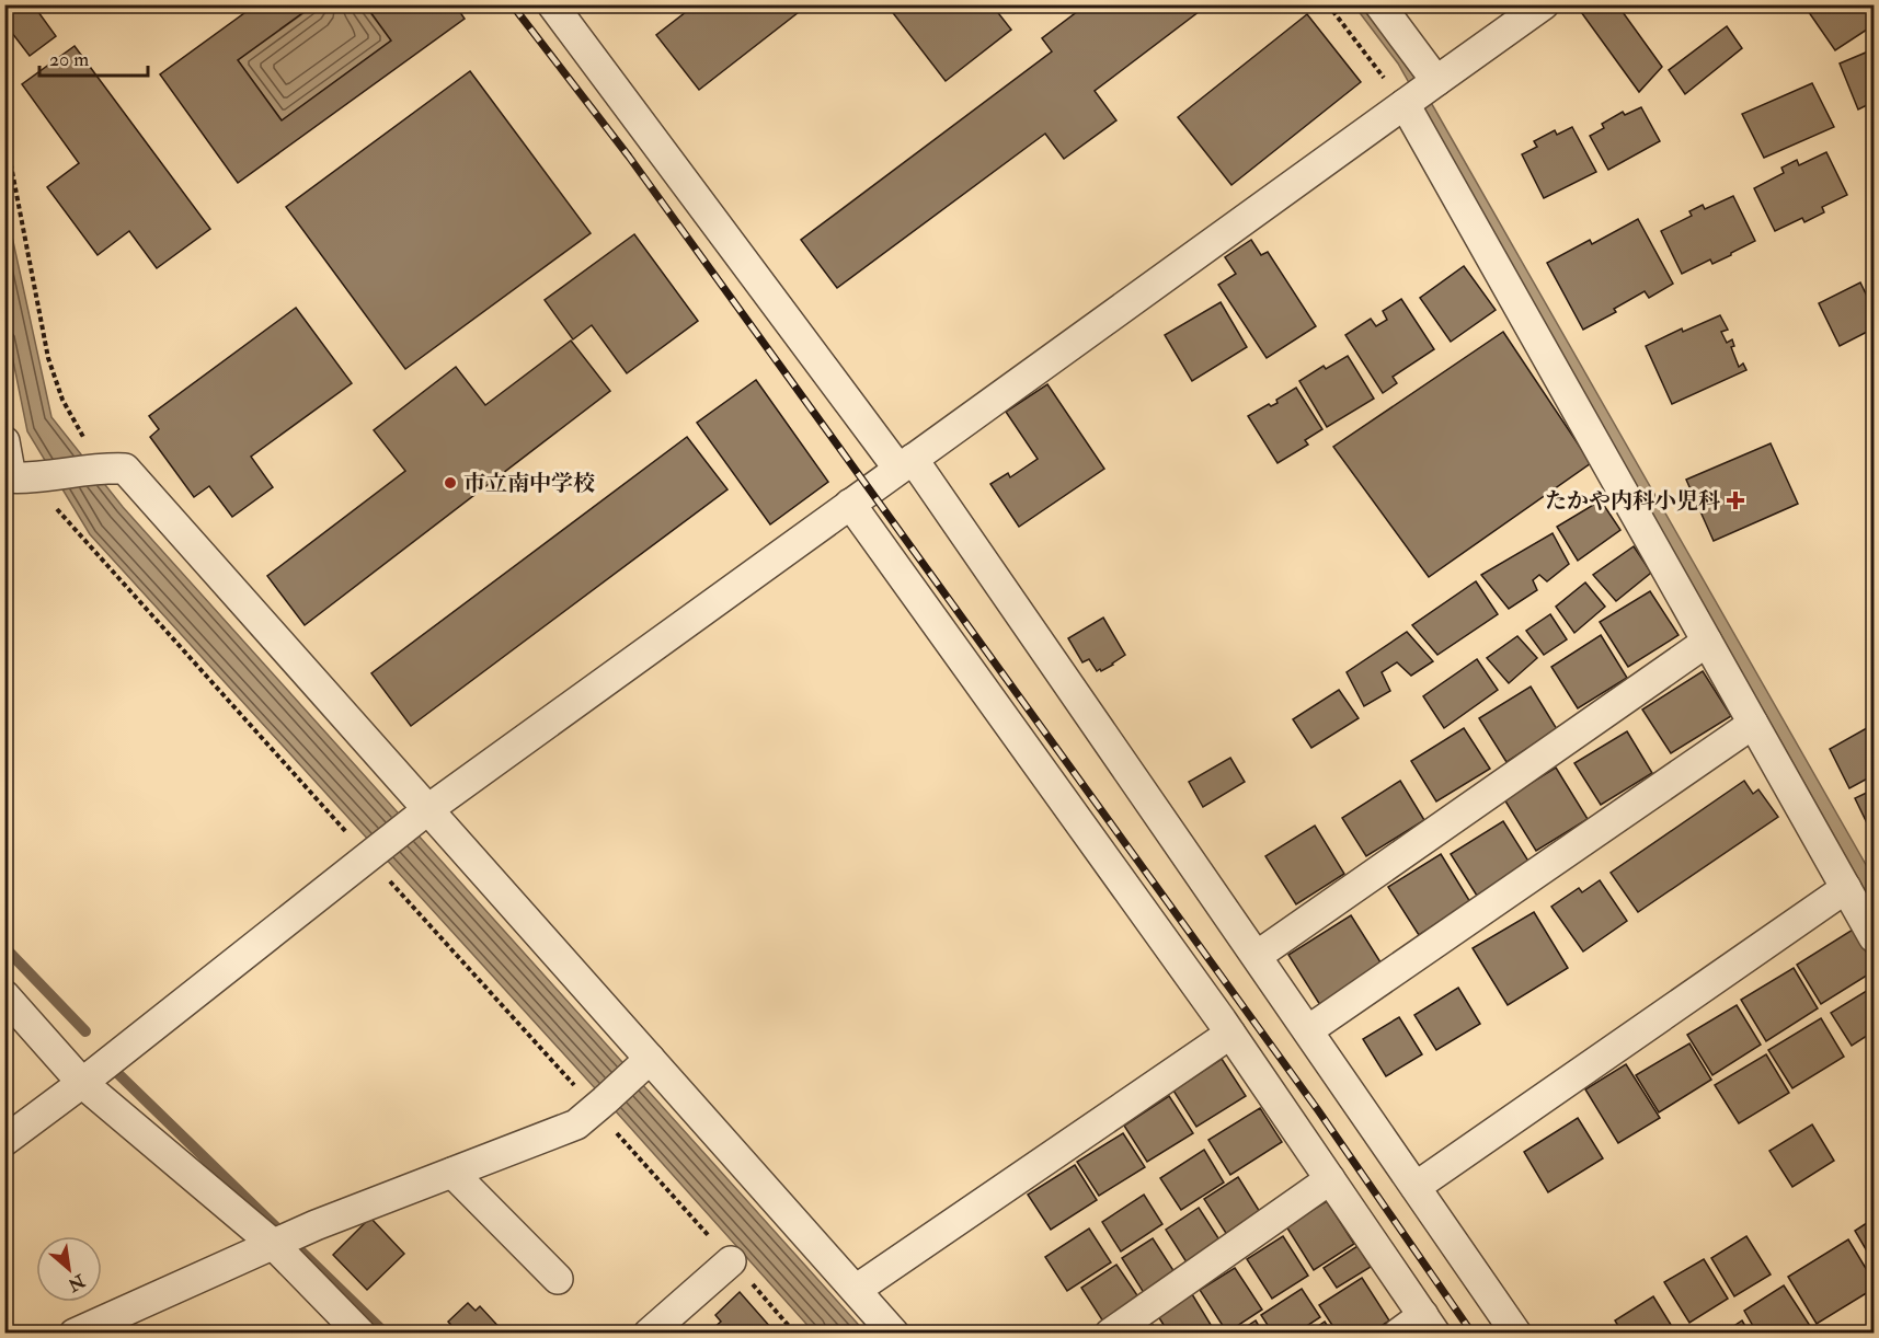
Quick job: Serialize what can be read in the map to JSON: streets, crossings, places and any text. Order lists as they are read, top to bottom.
{
  "places": {
    "other": ["市立南中学校"],
    "health": ["たかや内科小児科"]
  },
  "scale_bar": "20 m",
  "north": "bottom right"
}
